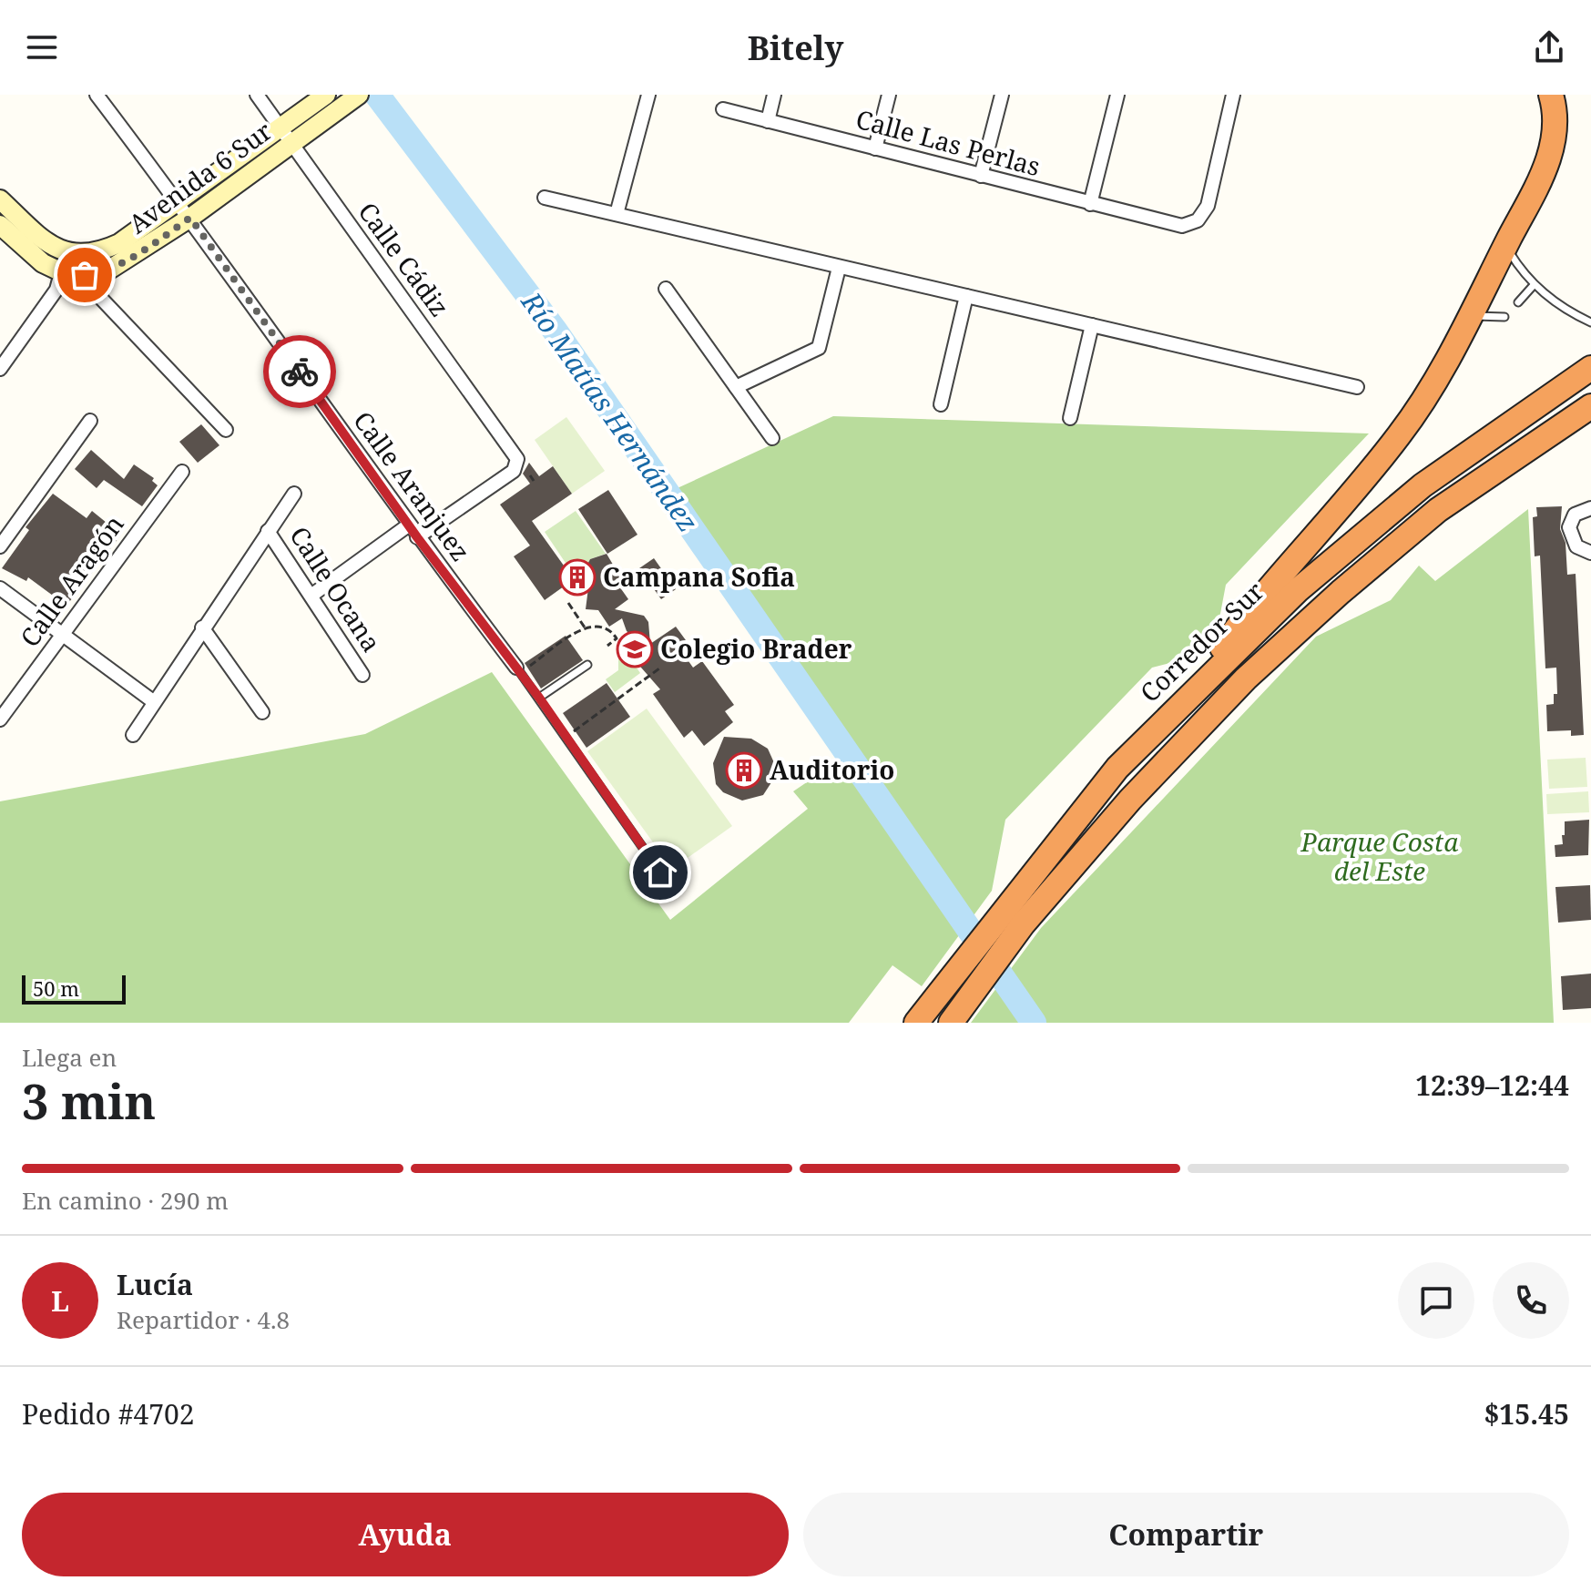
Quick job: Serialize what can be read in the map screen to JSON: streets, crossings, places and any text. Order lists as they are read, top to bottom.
{
  "streets": {
    "highway": ["Corredor Sur"],
    "main road": ["Avenida 6 Sur"],
    "street": [
      "Calle Las Perlas",
      "Calle Cádiz",
      "Calle Aranjuez",
      "Calle Aragón",
      "Calle Ocana"
    ]
  },
  "crossings": [
    ["Avenida 6 Sur", "Calle Cádiz"],
    ["Avenida 6 Sur", "Calle Aranjuez"],
    ["Calle Cádiz", "Calle Aranjuez"]
  ],
  "water": ["Río Matías Hernández"],
  "parks": ["Parque Costa del Este"],
  "places": {
    "building": ["Campana Sofia", "Auditorio"],
    "school or university": ["Colegio Brader"]
  },
  "scale_bar": "50 m",
  "page": {
    "header": "Bitely",
    "scale": "50 m",
    "heading": ["3 min", "Llega en", "12:39–12:44"],
    "panel": [
      "Lucía",
      "Repartidor · 4.8",
      "Pedido #4702",
      "$15.45"
    ],
    "bar": "En camino · 290 m",
    "round": "L",
    "buttons": ["Ayuda", "Compartir"]
  }
}
